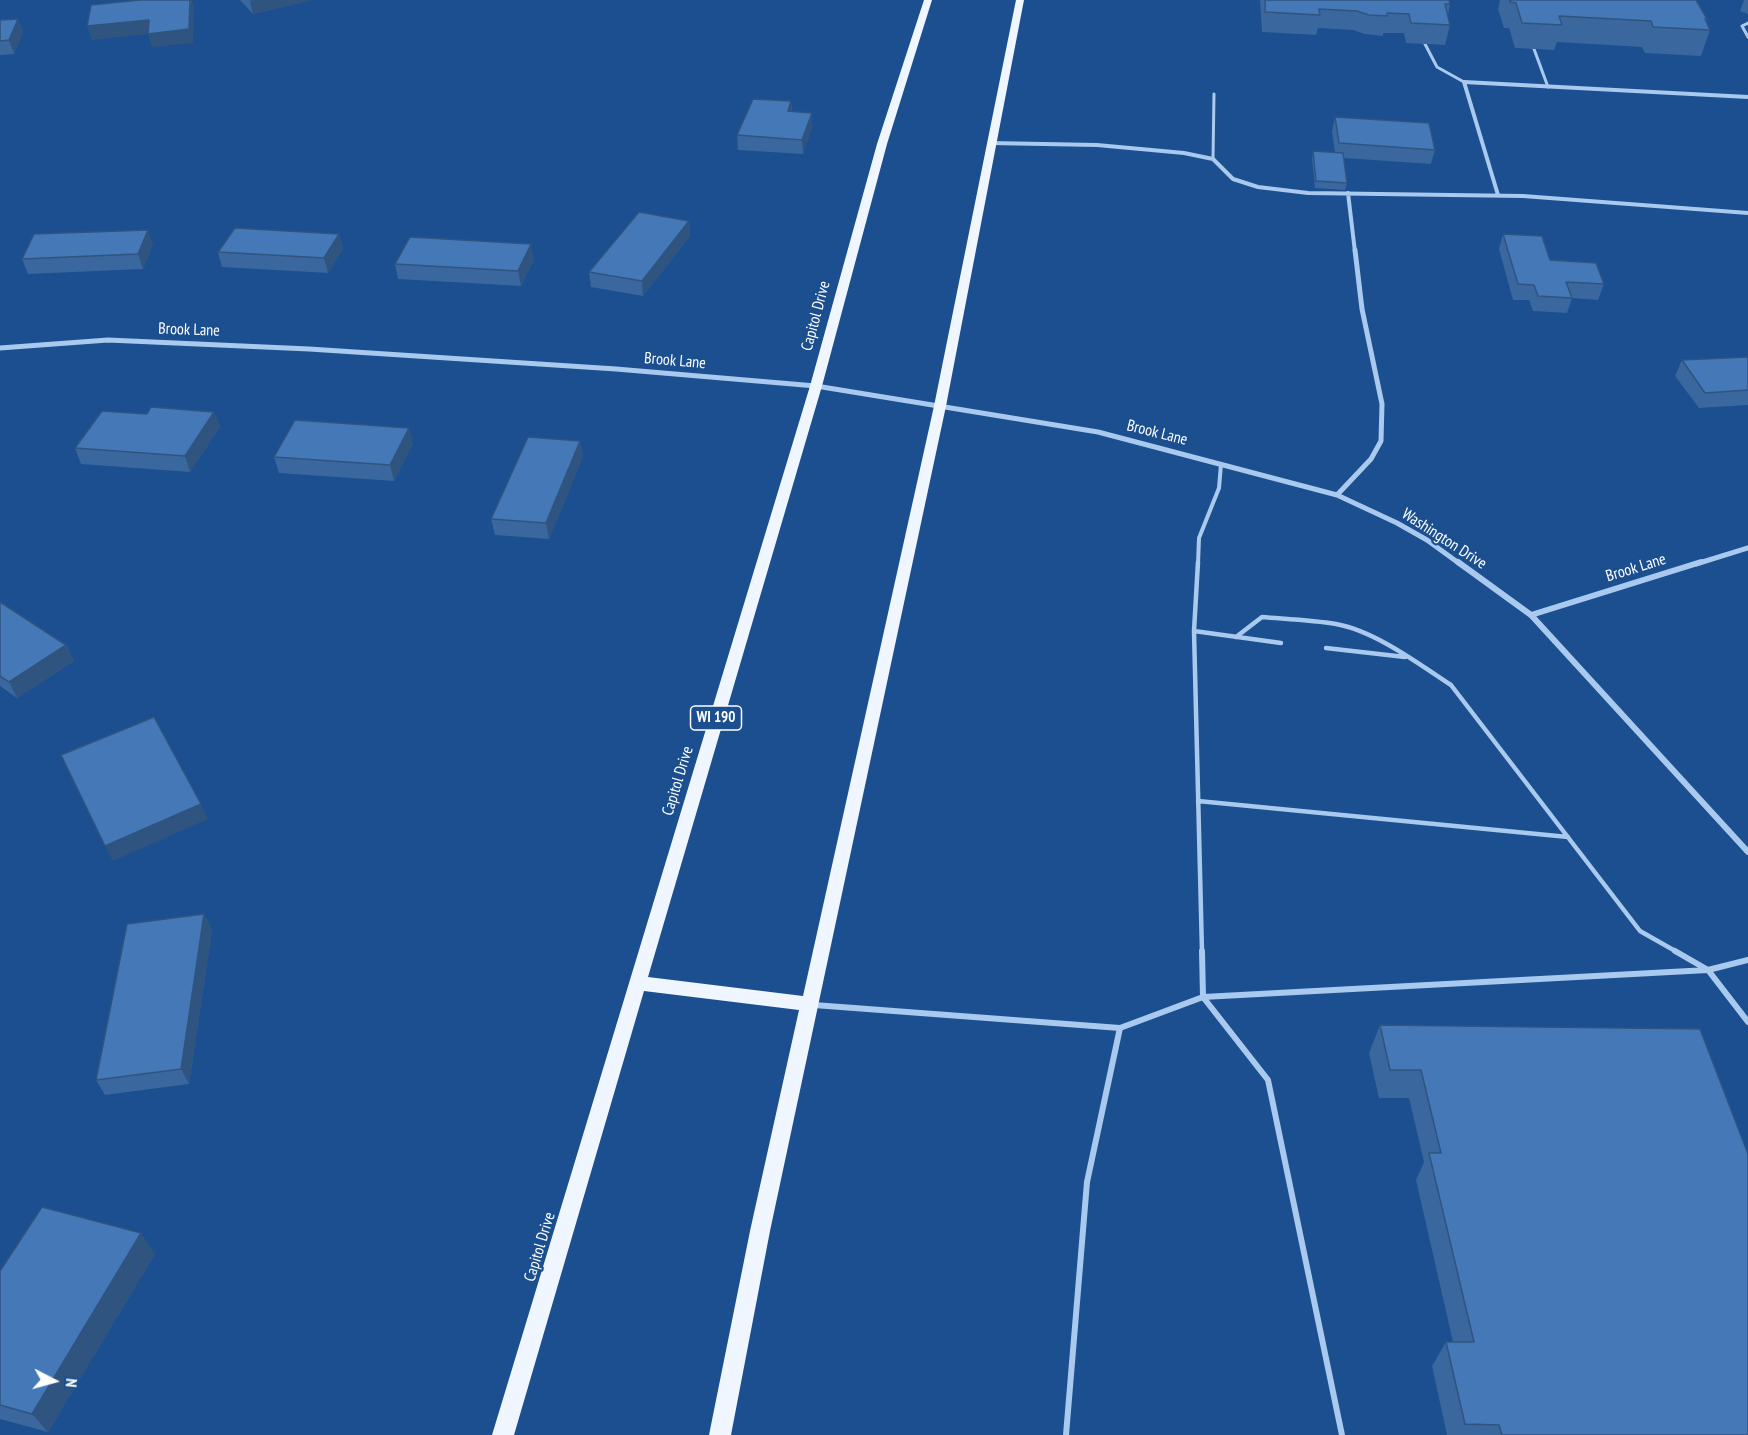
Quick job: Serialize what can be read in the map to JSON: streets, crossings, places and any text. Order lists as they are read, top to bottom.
{
  "streets": {
    "main road": ["Capitol Drive", "WI 190"],
    "street": ["Brook Lane", "Washington Drive"]
  },
  "crossings": [
    ["Capitol Drive", "Brook Lane"],
    ["Brook Lane", "Washington Drive"]
  ],
  "north": "right"
}
